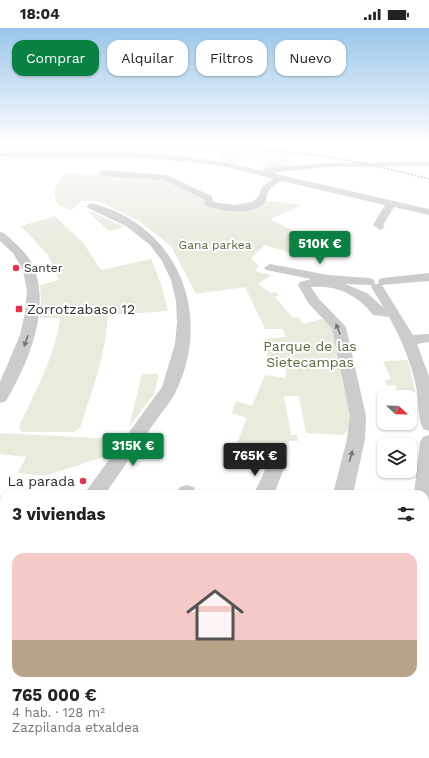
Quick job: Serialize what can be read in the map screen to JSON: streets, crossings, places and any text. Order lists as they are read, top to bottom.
{
  "parks": ["Gana parkea", "Parque de las Sietecampas"],
  "places": {
    "other": ["Santer", "La parada"],
    "transit": ["Zorrotzabaso 12"]
  },
  "north": "right",
  "page": {
    "status": "18:04",
    "chip": [
      "Comprar",
      "Alquilar",
      "Filtros",
      "Nuevo"
    ],
    "price": ["510K €", "315K €", "765K €"],
    "heading": "3 viviendas",
    "list": [
      {
        "name": "765 000 €",
        "note": "4 hab. · 128 m² · Zazpilanda etxaldea"
      }
    ]
  }
}
